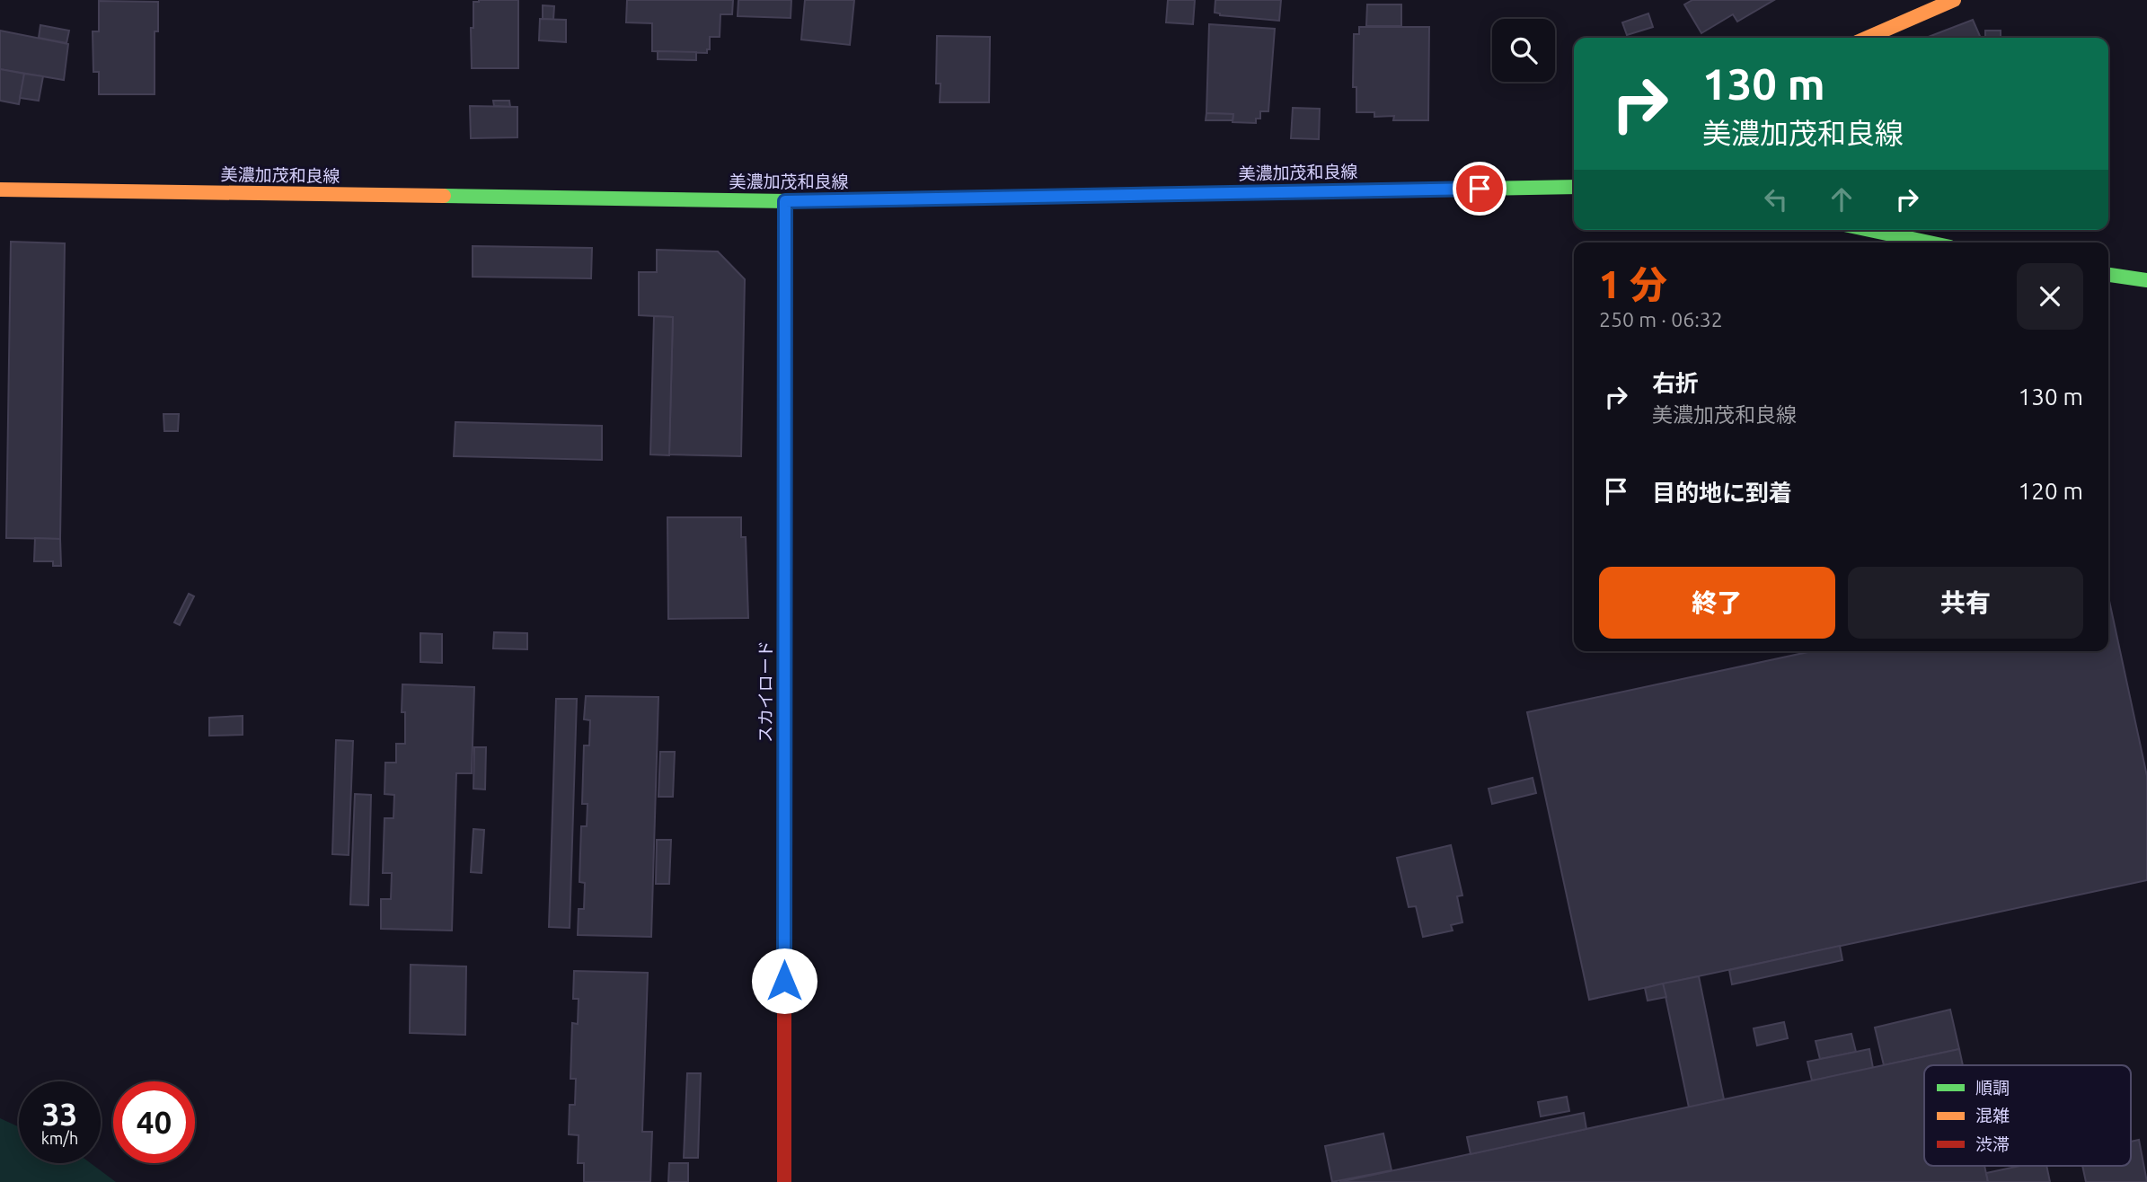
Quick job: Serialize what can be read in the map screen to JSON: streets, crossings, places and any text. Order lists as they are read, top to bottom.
{
  "streets": {
    "main road": ["美濃加茂和良線", "スカイロード"]
  },
  "crossings": [
    ["美濃加茂和良線", "スカイロード"]
  ],
  "legend": ["順調", "混雑", "渋滞"],
  "page": {
    "turn": ["130 m", "美濃加茂和良線"],
    "heading": ["1 分", "250 m · 06:32"],
    "list": [
      {
        "name": "右折",
        "note": "美濃加茂和良線",
        "value": "130 m"
      },
      {
        "name": "目的地に到着",
        "value": "120 m"
      }
    ],
    "buttons": ["終了", "共有"],
    "speed": "33 km/h",
    "limit": "40"
  }
}
